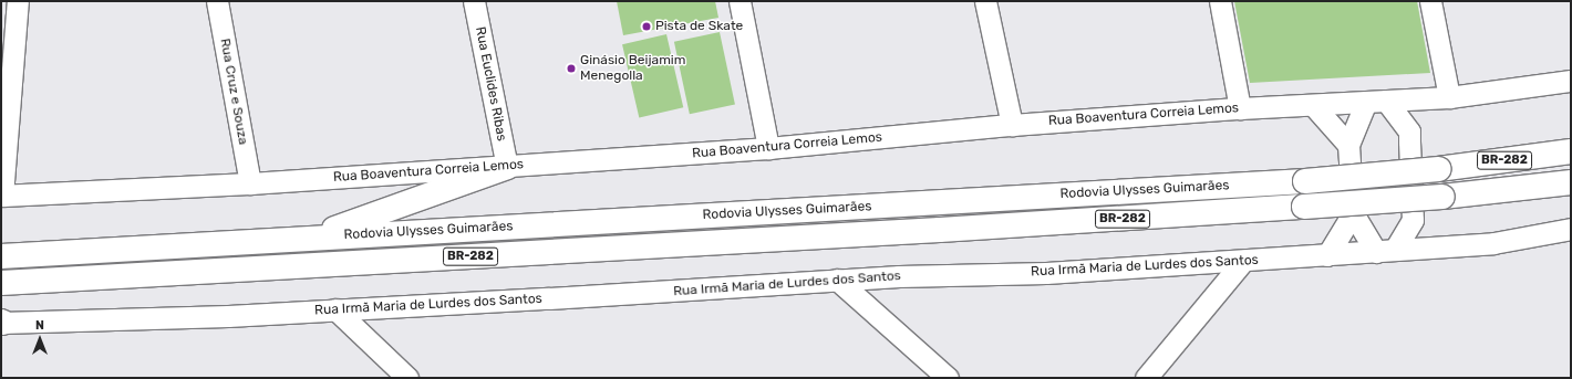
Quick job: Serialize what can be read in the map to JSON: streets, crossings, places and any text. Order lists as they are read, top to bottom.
{
  "streets": {
    "highway": ["BR-282", "Rodovia Ulysses Guimarães"],
    "street": [
      "Rua Euclides Ribas",
      "Rua Cruz e Souza",
      "Rua Boaventura Correia Lemos",
      "Rua Irmã Maria de Lurdes dos Santos"
    ]
  },
  "crossings": [
    ["Rua Euclides Ribas", "Rua Boaventura Correia Lemos"],
    ["Rua Cruz e Souza", "Rua Boaventura Correia Lemos"]
  ],
  "places": ["Pista de Skate", "Ginásio Beijamim Menegolla"],
  "north": "top"
}
